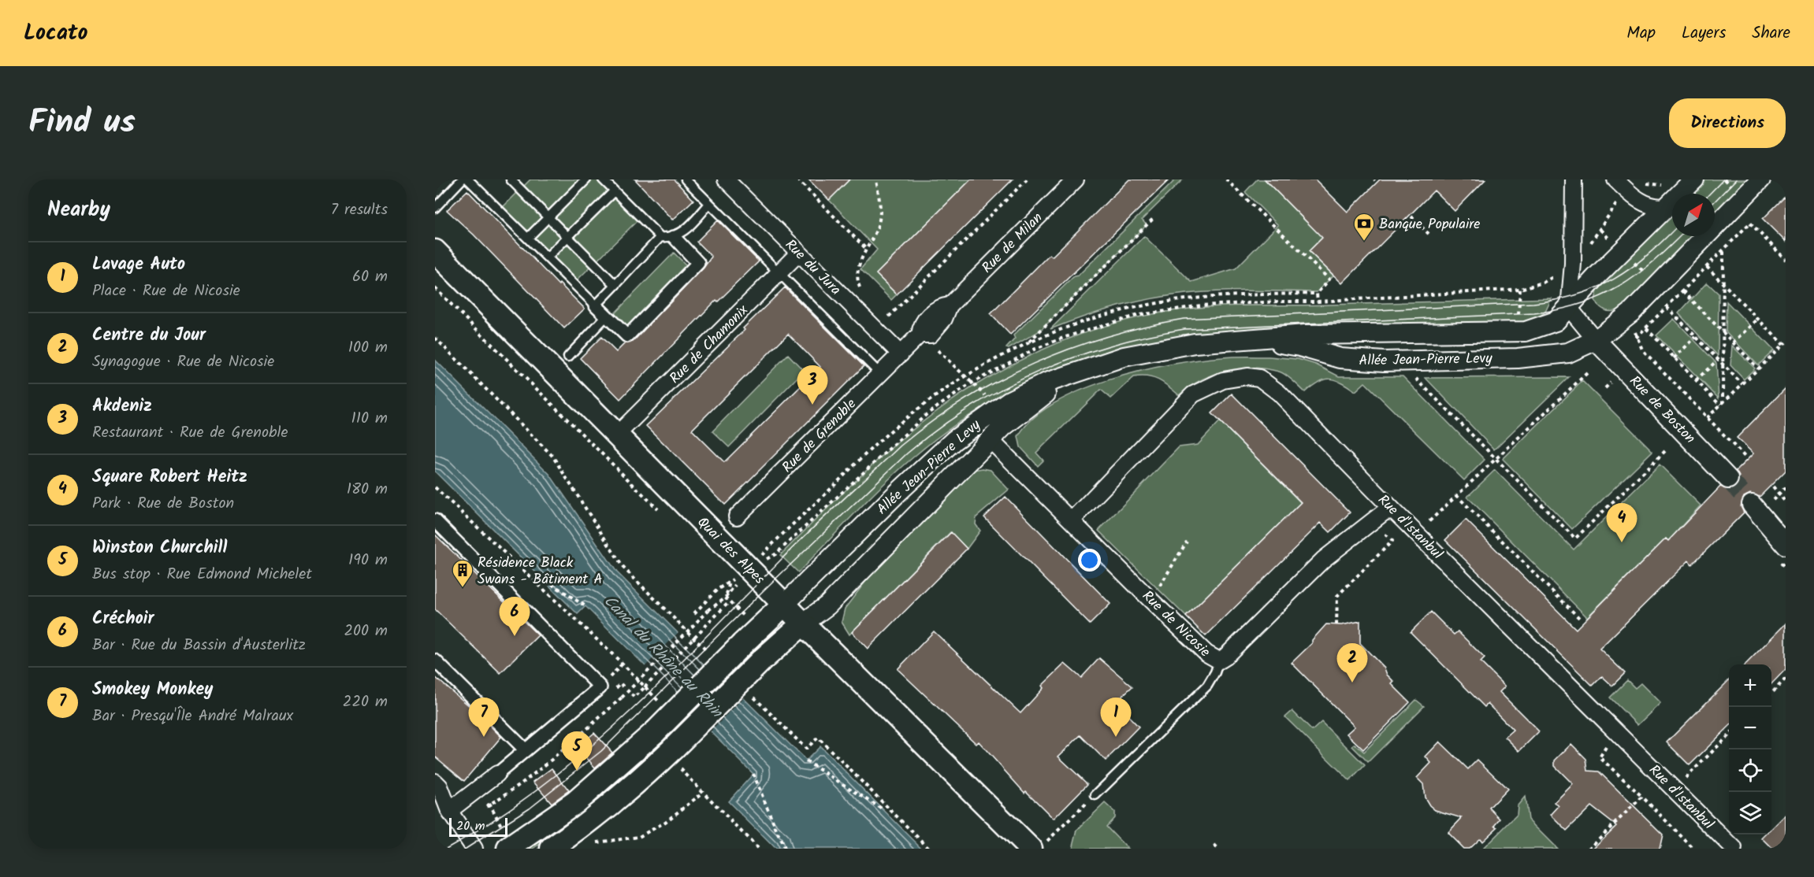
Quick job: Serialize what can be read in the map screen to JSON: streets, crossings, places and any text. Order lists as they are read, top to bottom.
{
  "streets": {
    "main road": ["Quai des Alpes"],
    "street": [
      "Rue de Milan",
      "Rue du Jura",
      "Rue de Chamonix",
      "Allée Jean-Pierre Levy",
      "Rue de Boston",
      "Rue de Grenoble",
      "Rue d'Istanbul",
      "Rue de Nicosie"
    ]
  },
  "crossings": [
    ["Rue de Milan", "Rue du Jura"],
    ["Rue de Milan", "Rue de Grenoble"],
    ["Rue du Jura", "Rue de Chamonix"],
    ["Rue du Jura", "Rue de Grenoble"],
    ["Rue de Chamonix", "Quai des Alpes"],
    ["Allée Jean-Pierre Levy", "Rue de Boston"],
    ["Allée Jean-Pierre Levy", "Quai des Alpes"],
    ["Allée Jean-Pierre Levy", "Rue de Nicosie"],
    ["Rue d'Istanbul", "Rue de Nicosie"]
  ],
  "water": ["Canal du Rhône au Rhin"],
  "places": {
    "bank": ["Banque Populaire"],
    "building": ["Résidence Black Swans - Bâtiment A"]
  },
  "scale_bar": "20 m",
  "north": "top right",
  "page": {
    "header": "Locato",
    "nav": ["Map", "Layers", "Share"],
    "title": "Find us",
    "buttons": "Directions",
    "heading": ["Nearby", "7 results"],
    "list": [
      {
        "mark": "1",
        "name": "Lavage Auto",
        "note": "Place · Rue de Nicosie",
        "value": "60 m"
      },
      {
        "mark": "2",
        "name": "Centre du Jour",
        "note": "Synagogue · Rue de Nicosie",
        "value": "100 m"
      },
      {
        "mark": "3",
        "name": "Akdeniz",
        "note": "Restaurant · Rue de Grenoble",
        "value": "110 m"
      },
      {
        "mark": "4",
        "name": "Square Robert Heitz",
        "note": "Park · Rue de Boston",
        "value": "180 m"
      },
      {
        "mark": "5",
        "name": "Winston Churchill",
        "note": "Bus stop · Rue Edmond Michelet",
        "value": "190 m"
      },
      {
        "mark": "6",
        "name": "Créchoir",
        "note": "Bar · Rue du Bassin d'Austerlitz",
        "value": "200 m"
      },
      {
        "mark": "7",
        "name": "Smokey Monkey",
        "note": "Bar · Presqu'Île André Malraux",
        "value": "220 m"
      }
    ],
    "pins": [
      "3",
      "4",
      "6",
      "2",
      "1",
      "7",
      "5"
    ],
    "map_buttons": ["+", "−"],
    "scale": "20 m"
  }
}
